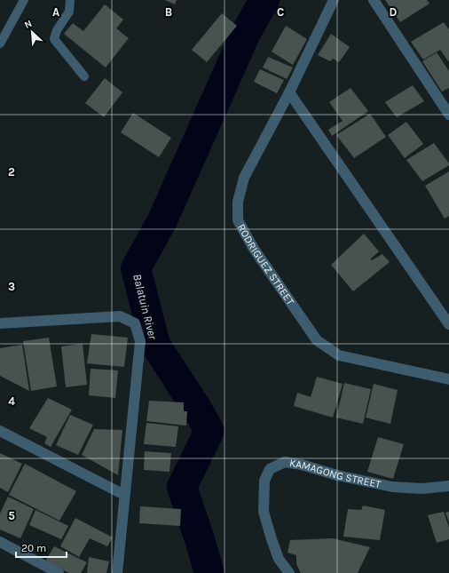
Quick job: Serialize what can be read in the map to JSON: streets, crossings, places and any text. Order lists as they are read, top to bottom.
{
  "streets": {
    "street": ["RODRIGUEZ STREET", "KAMAGONG STREET"]
  },
  "water": ["Balatuin River"],
  "scale_bar": "20 m",
  "north": "top left",
  "grid": {
    "columns": [
      "A",
      "B",
      "C",
      "D"
    ],
    "rows": [
      "2",
      "3",
      "4",
      "5"
    ]
  }
}
